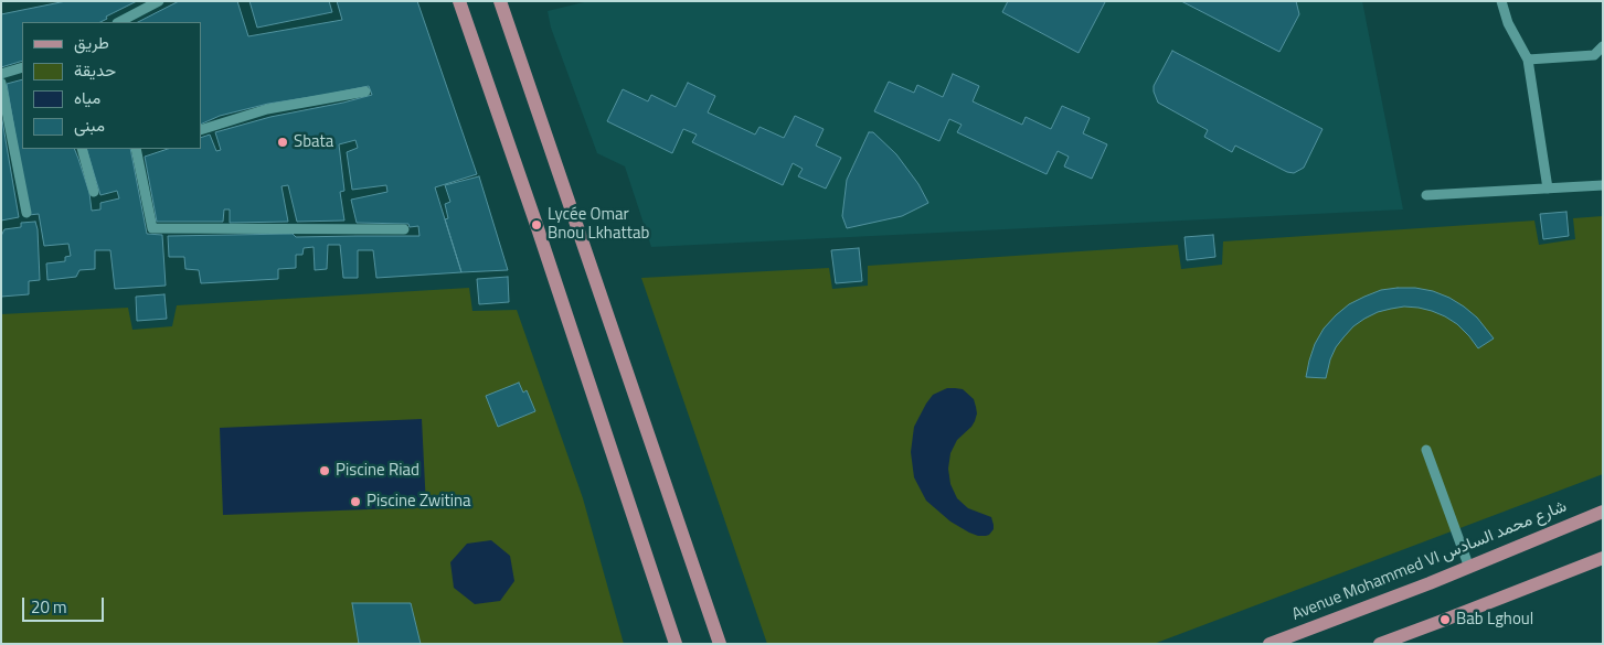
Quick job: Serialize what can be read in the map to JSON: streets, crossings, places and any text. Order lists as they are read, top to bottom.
{
  "streets": {
    "main road": ["Avenue Mohammed VI شارع محمد السادس"]
  },
  "places": [
    "Sbata",
    "Lycée Omar Bnou Lkhattab",
    "Piscine Riad",
    "Piscine Zwitina",
    "Bab Lghoul"
  ],
  "legend": [
    "طريق",
    "حديقة",
    "مياه",
    "مبنى"
  ],
  "scale_bar": "20 m"
}
